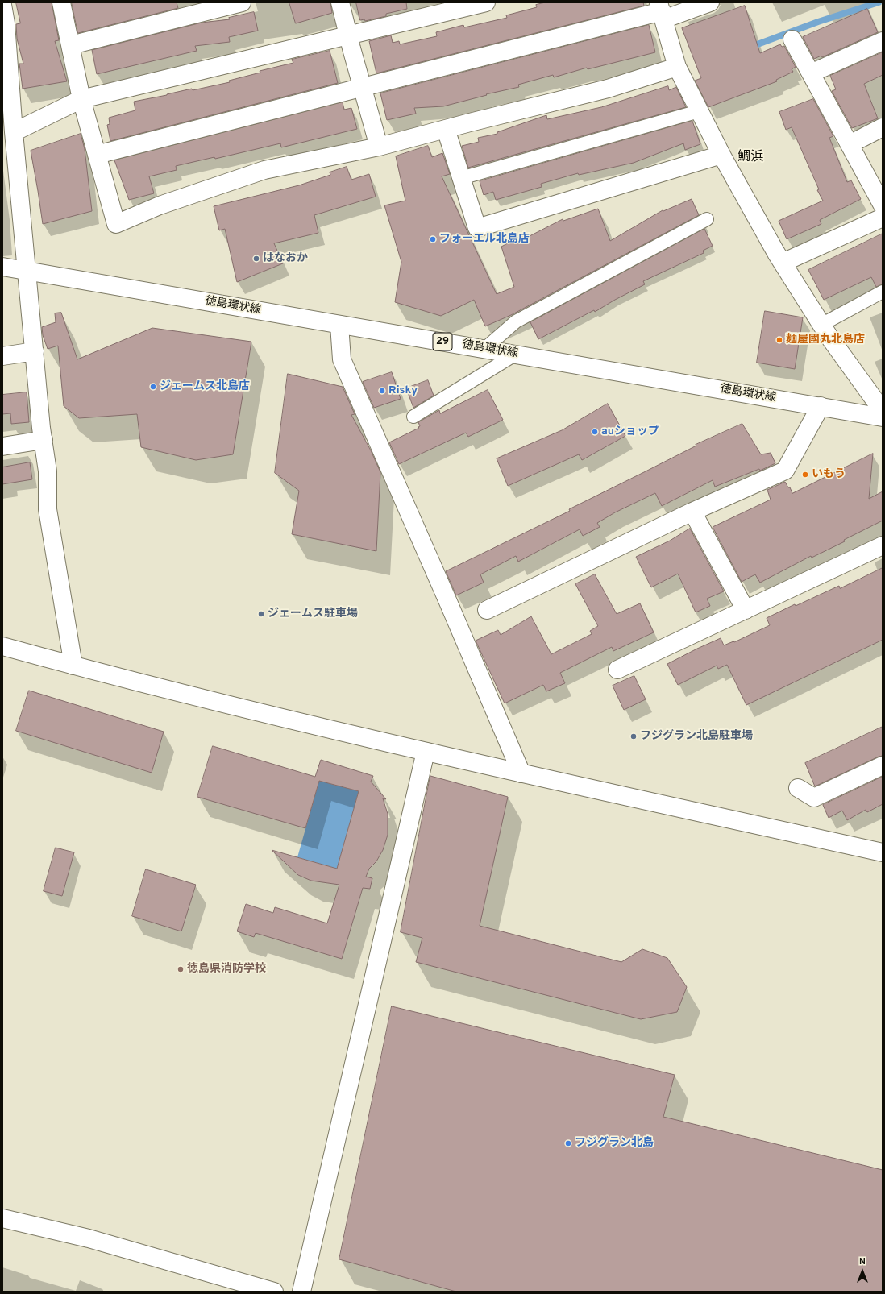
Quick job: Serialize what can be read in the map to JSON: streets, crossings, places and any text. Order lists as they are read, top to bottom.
{
  "streets": {
    "street": ["徳島環状線", "29"]
  },
  "districts": ["鯛浜"],
  "places": [
    "フォーエル北島店",
    "はなおか",
    "麵屋國丸北島店",
    "ジェームス北島店",
    "Risky",
    "auショップ",
    "いもう",
    "ジェームス駐車場",
    "フジグラン北島駐車場",
    "徳島県消防学校",
    "フジグラン北島"
  ],
  "north": "top"
}
